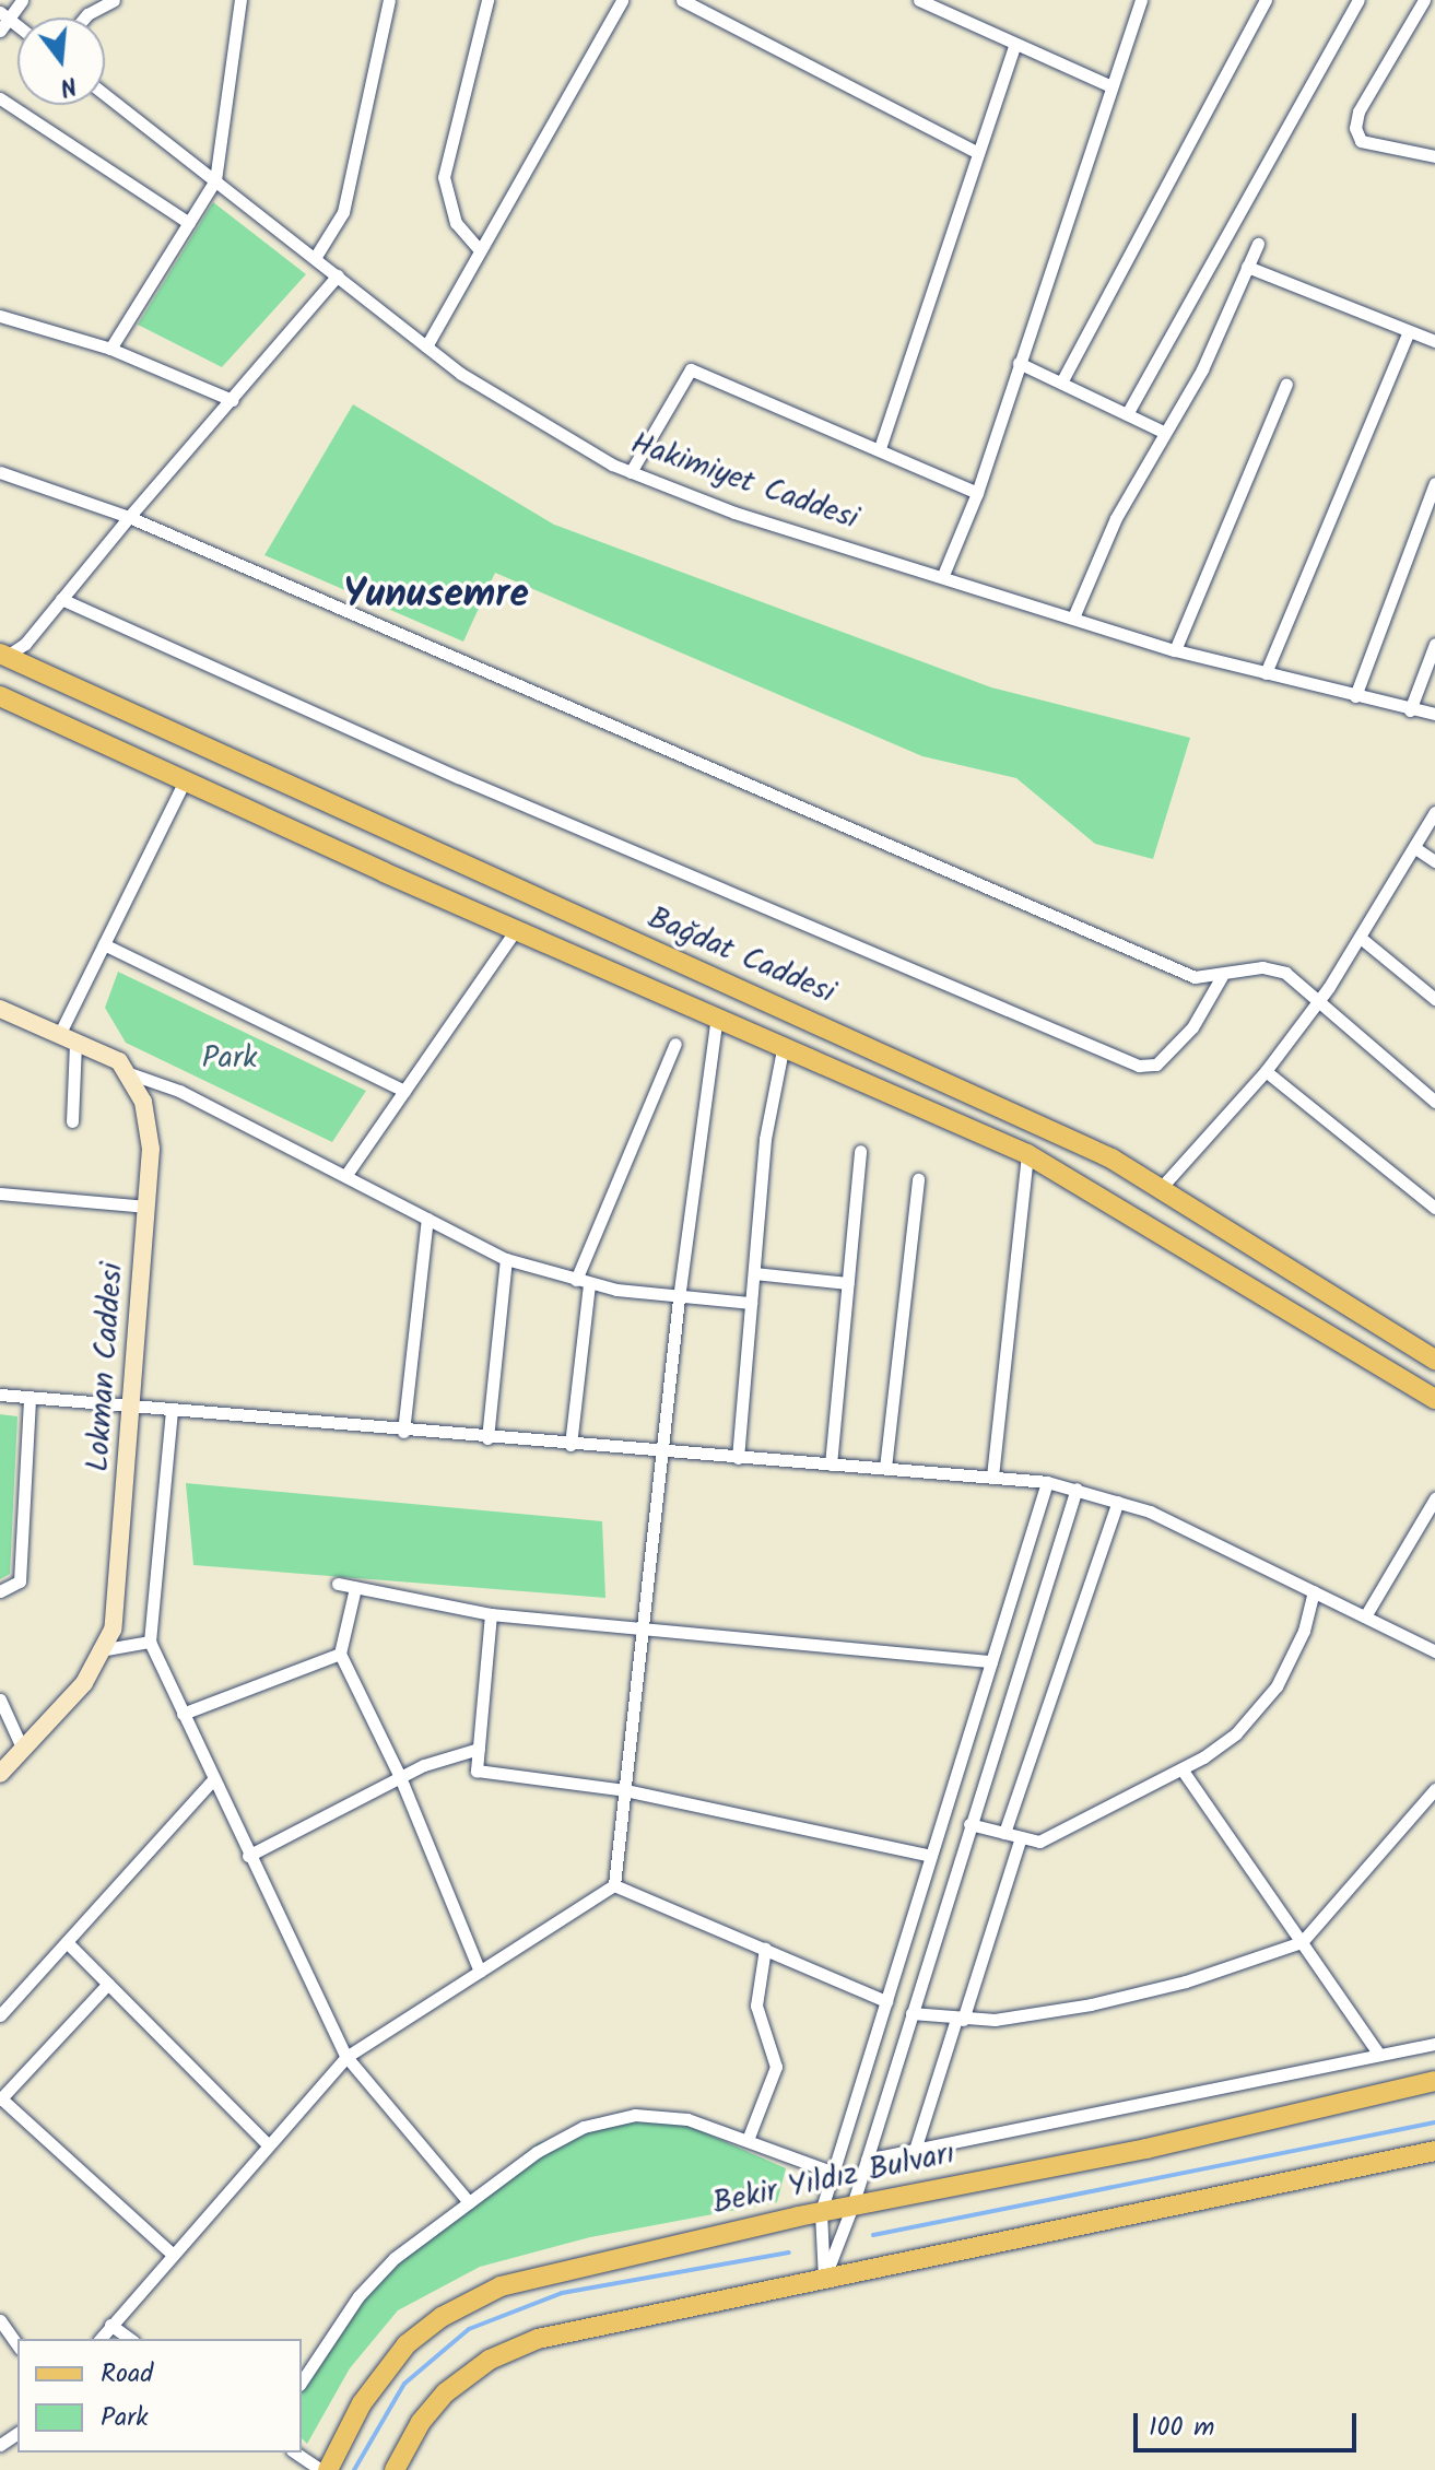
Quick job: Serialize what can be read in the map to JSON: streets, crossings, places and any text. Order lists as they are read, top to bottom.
{
  "streets": {
    "main road": ["Bağdat Caddesi", "Bekir Yıldız Bulvarı"],
    "street": ["Hakimiyet Caddesi", "Lokman Caddesi"]
  },
  "districts": ["Yunusemre"],
  "parks": ["Park"],
  "legend": ["Road", "Park"],
  "scale_bar": "100 m",
  "north": "bottom"
}
